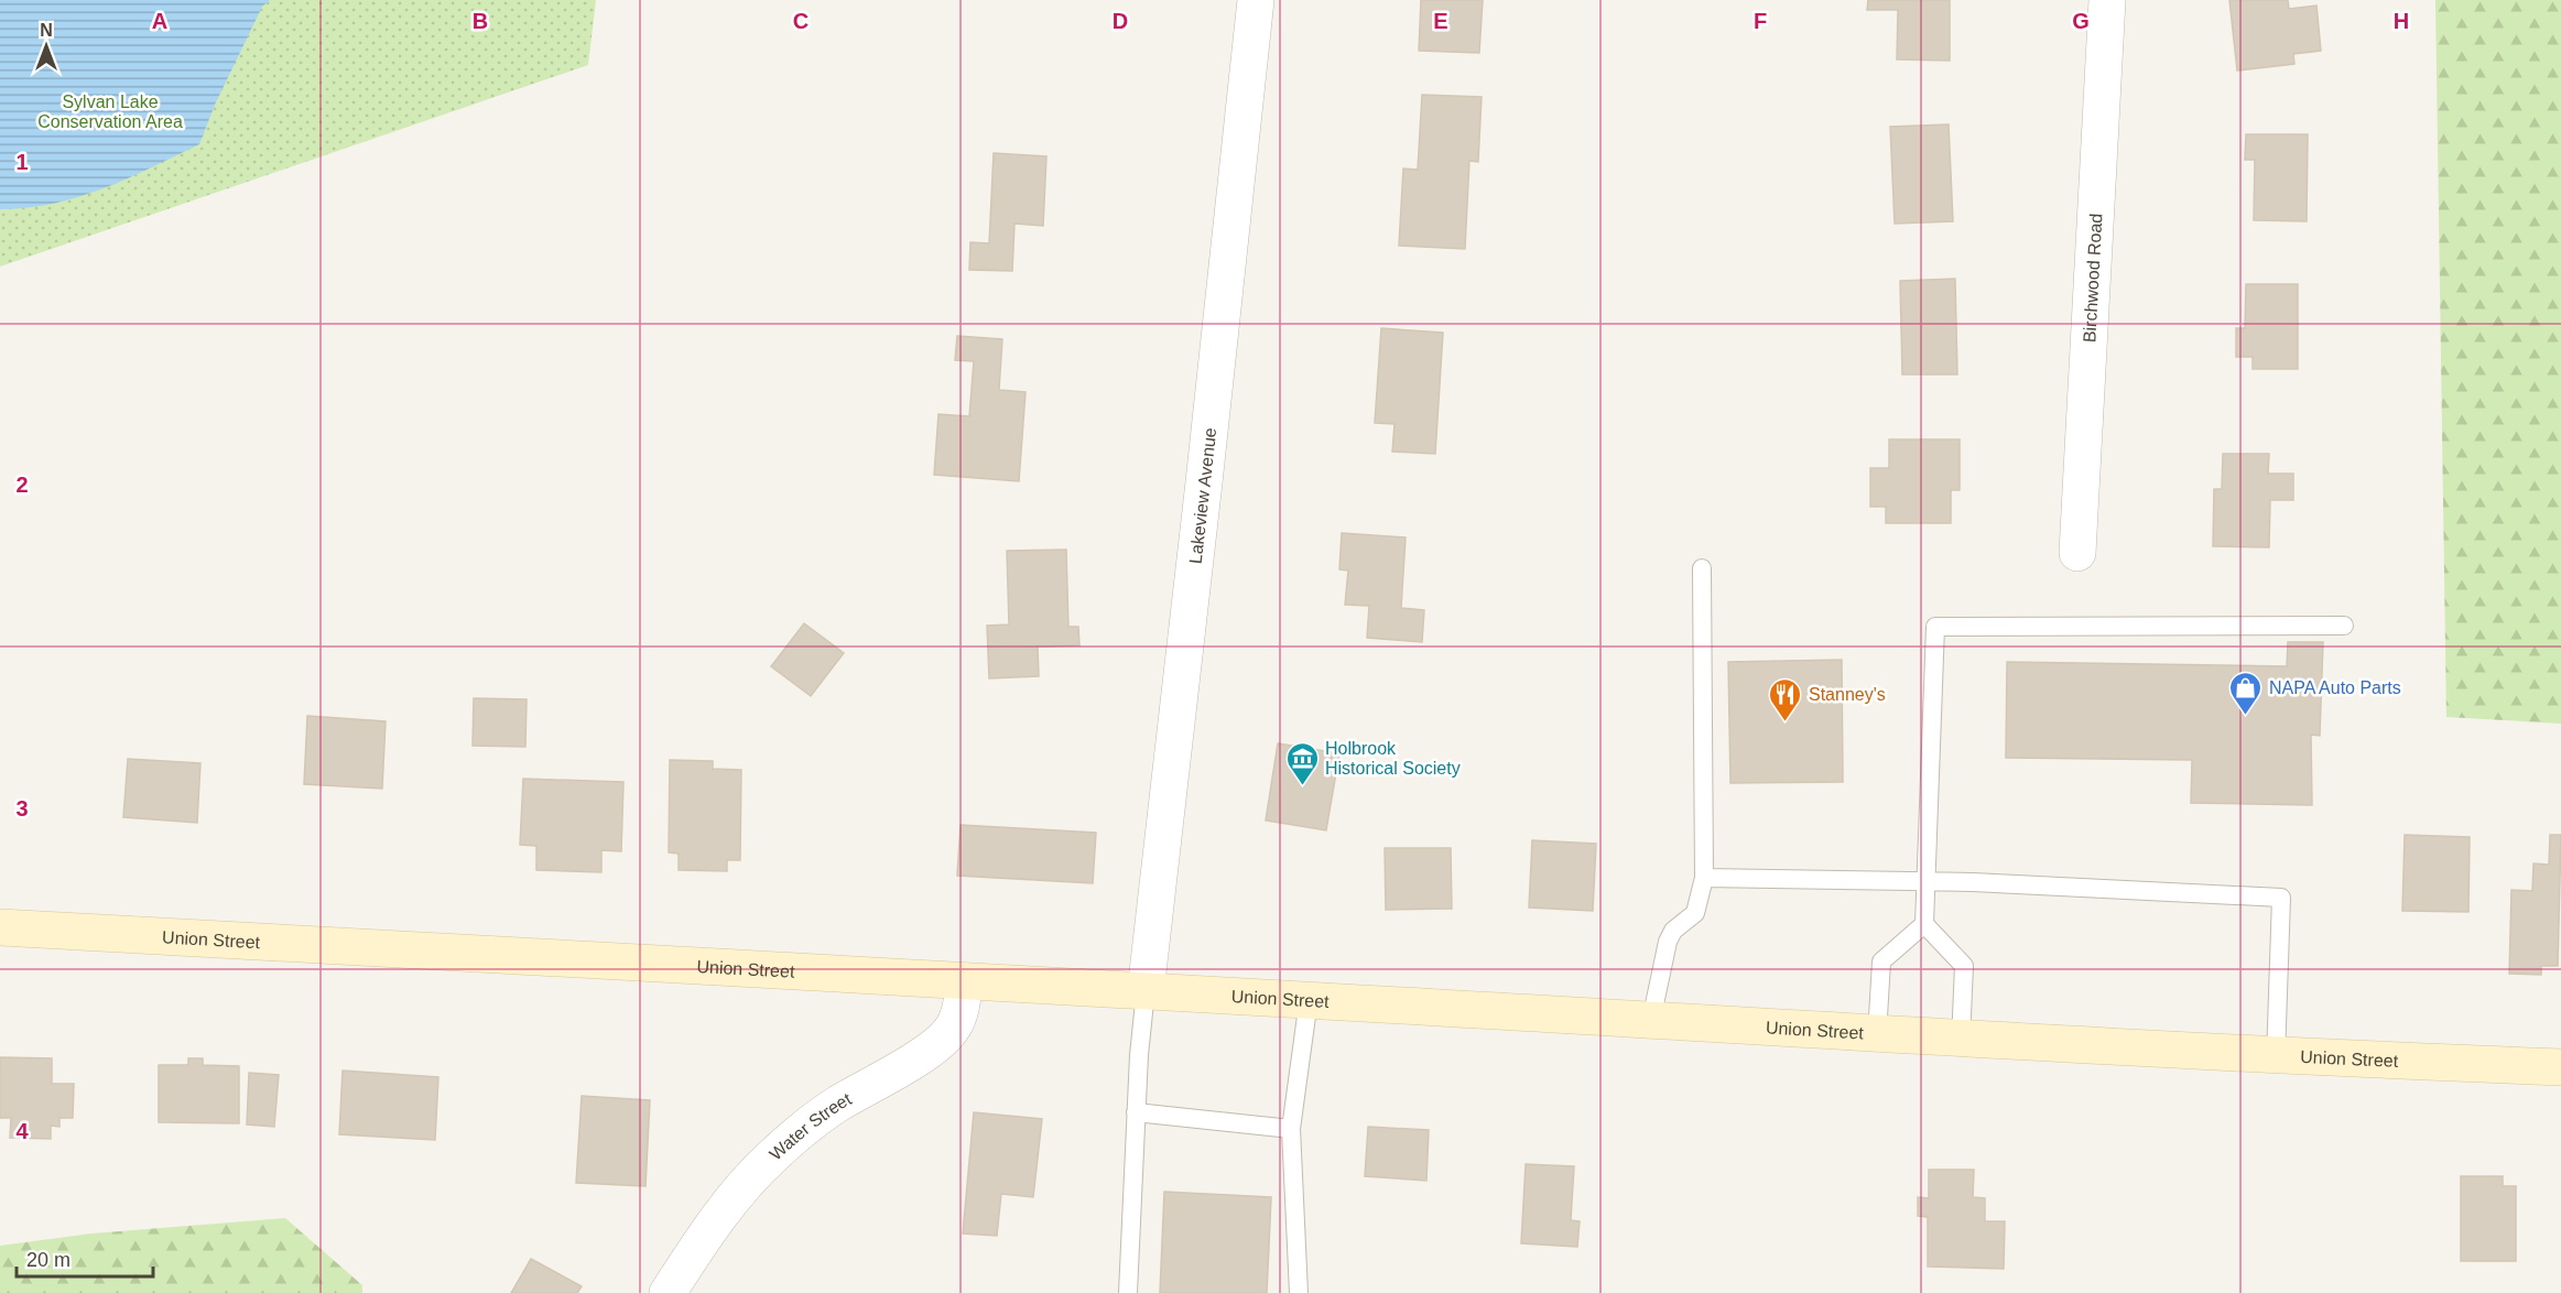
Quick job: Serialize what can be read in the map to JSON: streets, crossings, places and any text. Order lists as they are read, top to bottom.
{
  "streets": {
    "main road": ["Union Street"],
    "street": ["Birchwood Road", "Lakeview Avenue", "Water Street"]
  },
  "crossings": [
    ["Lakeview Avenue", "Union Street"],
    ["Union Street", "Water Street"]
  ],
  "parks": ["Sylvan Lake Conservation Area"],
  "places": {
    "shop": ["NAPA Auto Parts"],
    "restaurant": ["Stanney's"],
    "museum": ["Holbrook Historical Society"]
  },
  "scale_bar": "20 m",
  "north": "top",
  "grid": {
    "columns": [
      "A",
      "B",
      "C",
      "D",
      "E",
      "F",
      "G",
      "H"
    ],
    "rows": [
      "1",
      "2",
      "3",
      "4"
    ]
  }
}
